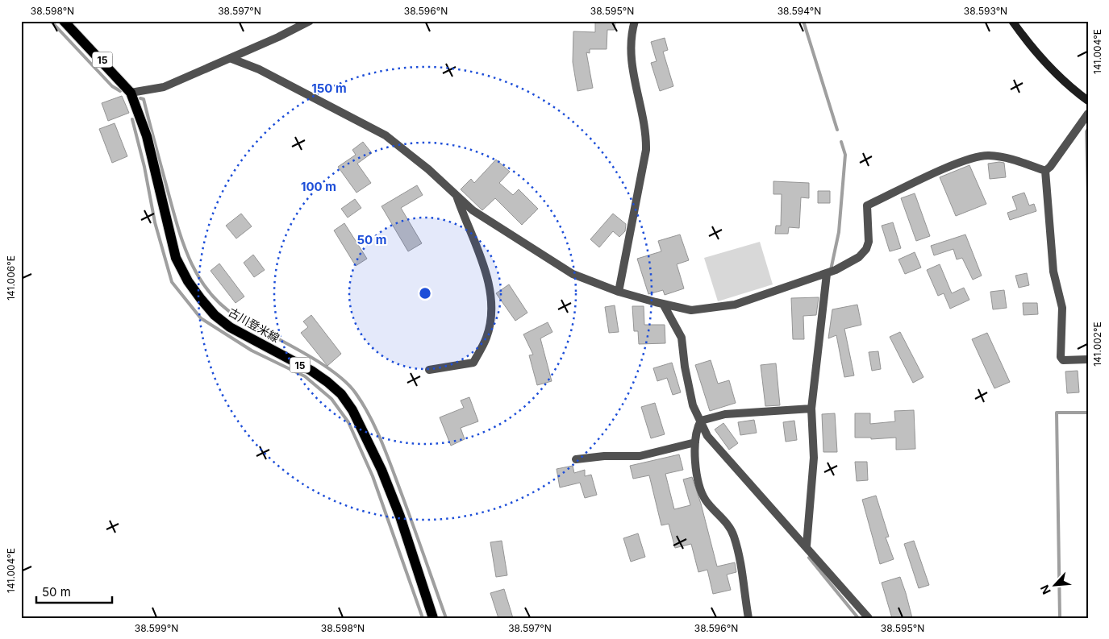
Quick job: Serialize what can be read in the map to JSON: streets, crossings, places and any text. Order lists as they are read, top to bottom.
{
  "streets": {
    "main road": ["15", "古川登米線"]
  },
  "scale_bar": "50 m",
  "north": "bottom left",
  "coordinates": [
    "38.598°N",
    "38.597°N",
    "38.596°N",
    "38.595°N",
    "38.594°N",
    "38.593°N",
    "141.004°E",
    "141.006°E",
    "141.002°E",
    "38.599°N"
  ],
  "rings": ["150 m", "100 m", "50 m"]
}
